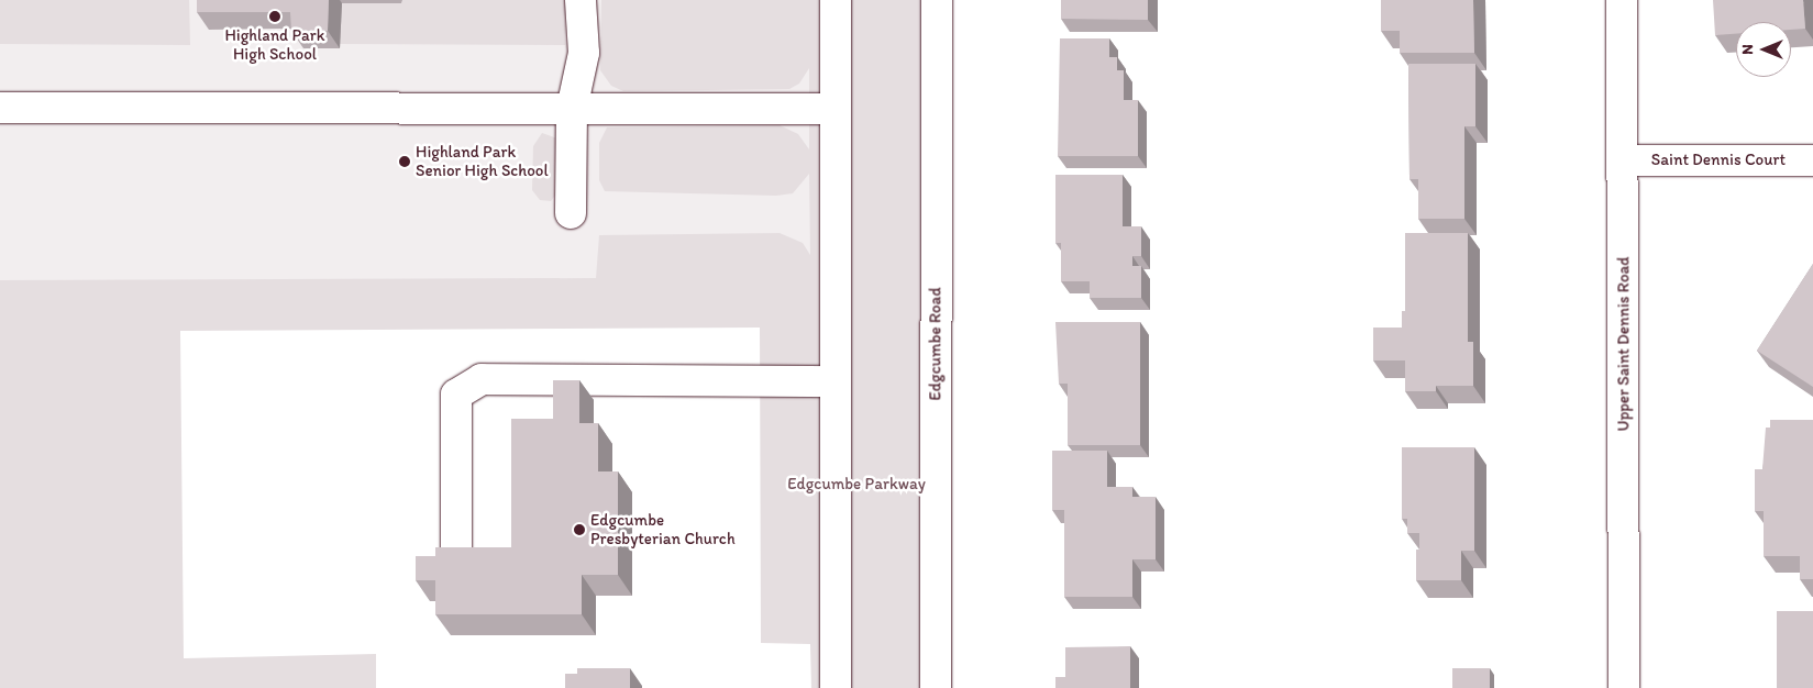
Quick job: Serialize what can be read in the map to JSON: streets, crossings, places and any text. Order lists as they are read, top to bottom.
{
  "streets": {
    "street": ["Saint Dennis Court", "Edgcumbe Road", "Upper Saint Dennis Road"]
  },
  "crossings": [
    ["Saint Dennis Court", "Upper Saint Dennis Road"]
  ],
  "parks": ["Edgcumbe Parkway"],
  "places": ["Highland Park High School", "Highland Park Senior High School", "Edgcumbe Presbyterian Church"],
  "north": "left"
}
